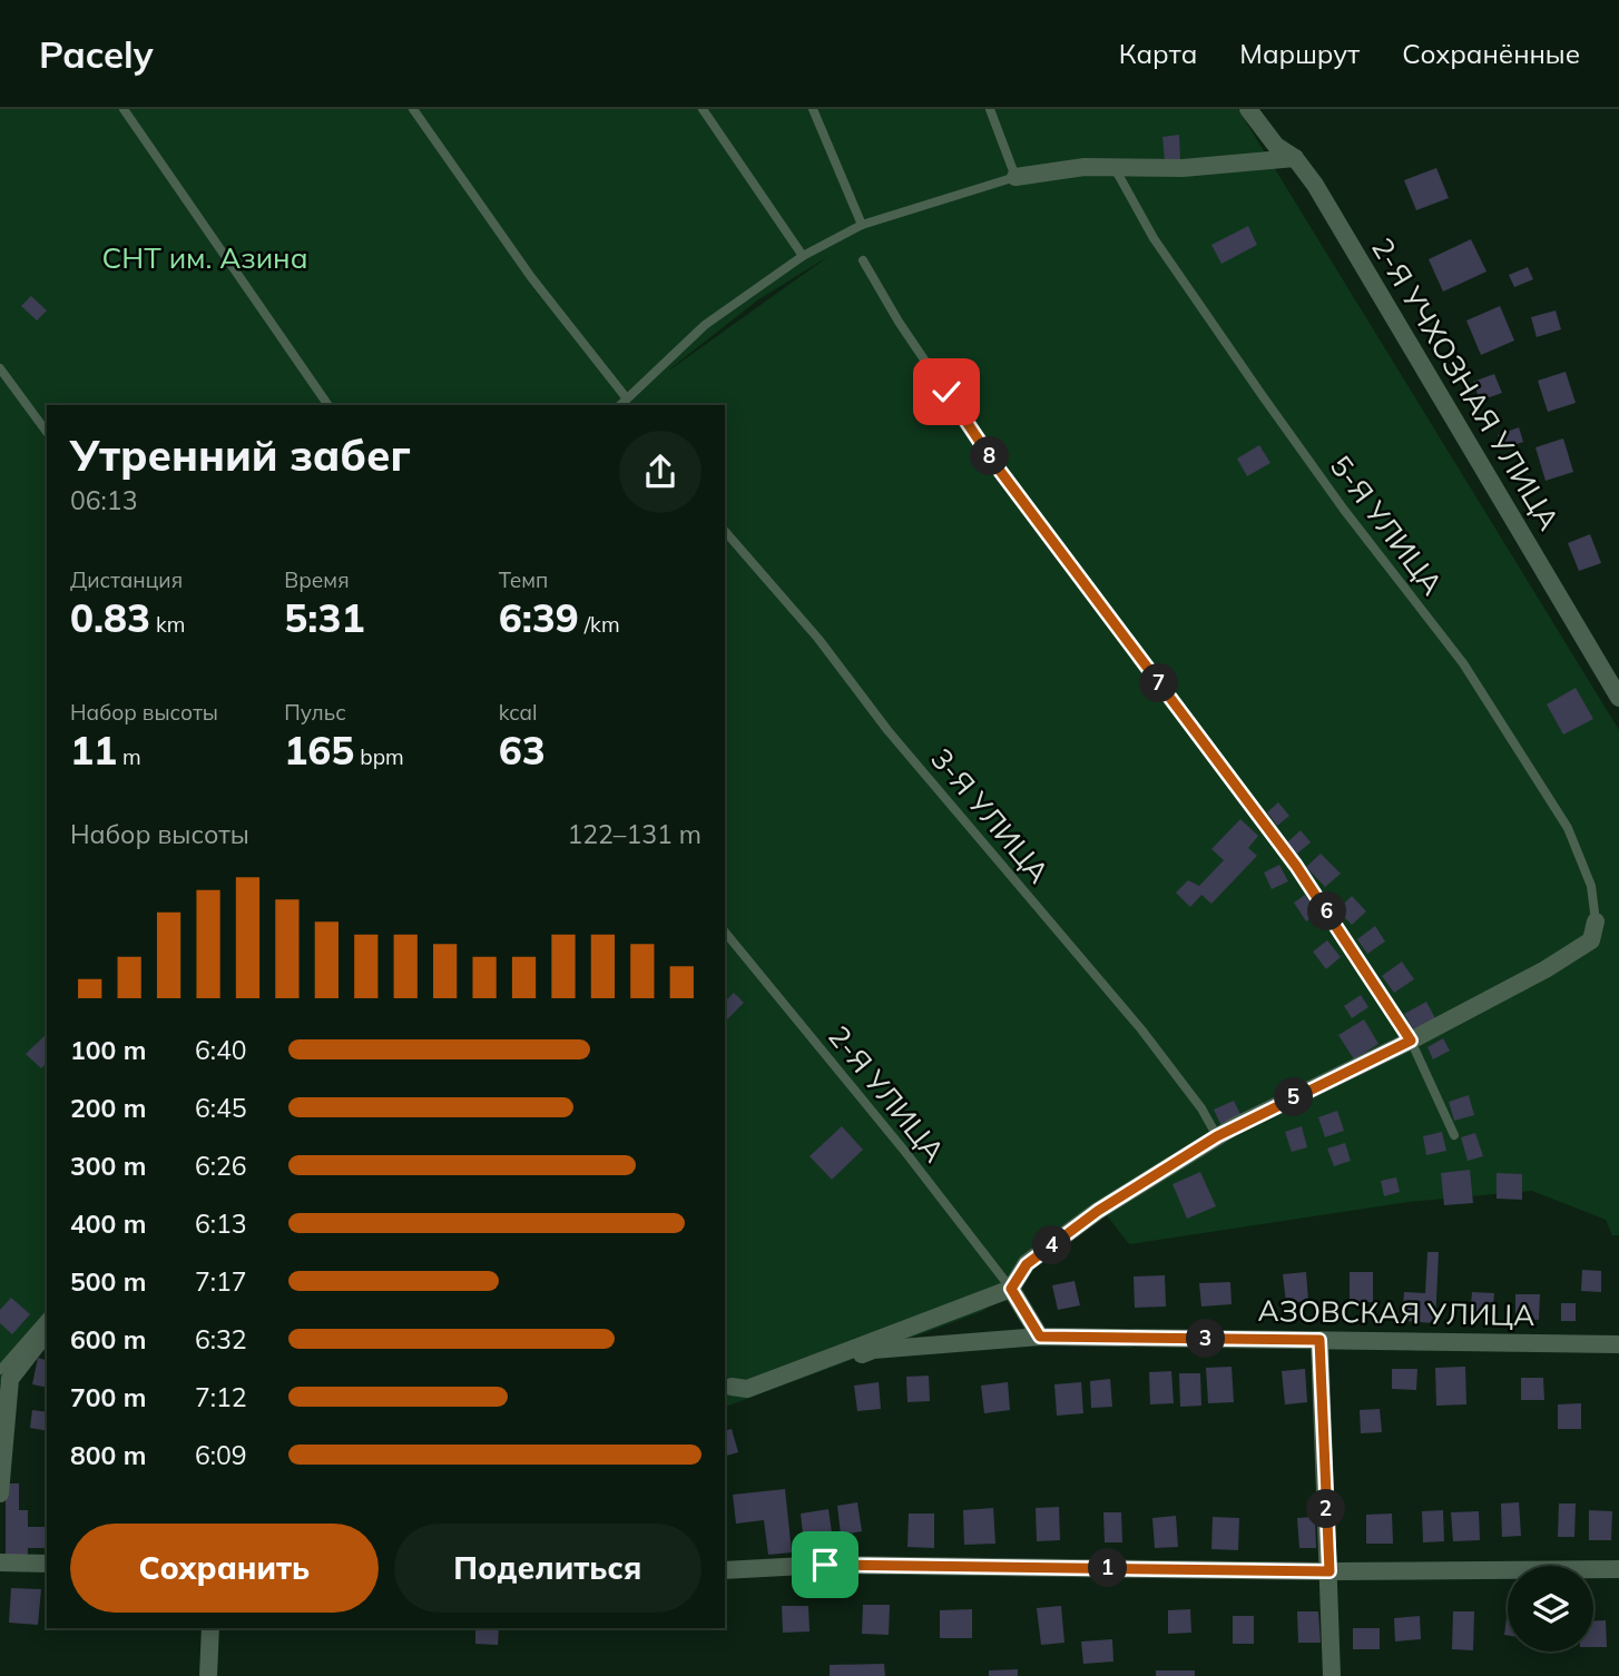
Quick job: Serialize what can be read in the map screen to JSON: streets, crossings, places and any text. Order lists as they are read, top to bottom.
{
  "streets": {
    "street": ["2-Я УЧХОЗНАЯ УЛИЦА", "АЗОВСКАЯ УЛИЦА"],
    "lane": ["5-Я УЛИЦА", "3-Я УЛИЦА", "2-Я УЛИЦА"]
  },
  "parks": ["СНТ им. Азина"],
  "page": {
    "header": "Pacely",
    "nav": ["Карта", "Маршрут", "Сохранённые"],
    "heading": ["Утренний забег", "06:13"],
    "pins": [
      "8",
      "7",
      "6",
      "5",
      "4",
      "3",
      "2",
      "1"
    ],
    "stats": [
      ["Дистанция", "0.83 km"],
      ["Время", "5:31"],
      ["Темп", "6:39 /km"],
      ["Набор высоты", "11 m"],
      ["Пульс", "165 bpm"],
      ["kcal", "63"]
    ],
    "chart": ["Набор высоты", "122–131 m"],
    "list": [
      {
        "name": "100 m",
        "note": "6:40"
      },
      {
        "name": "200 m",
        "note": "6:45"
      },
      {
        "name": "300 m",
        "note": "6:26"
      },
      {
        "name": "400 m",
        "note": "6:13"
      },
      {
        "name": "500 m",
        "note": "7:17"
      },
      {
        "name": "600 m",
        "note": "6:32"
      },
      {
        "name": "700 m",
        "note": "7:12"
      },
      {
        "name": "800 m",
        "note": "6:09"
      }
    ],
    "buttons": ["Сохранить", "Поделиться"]
  }
}
